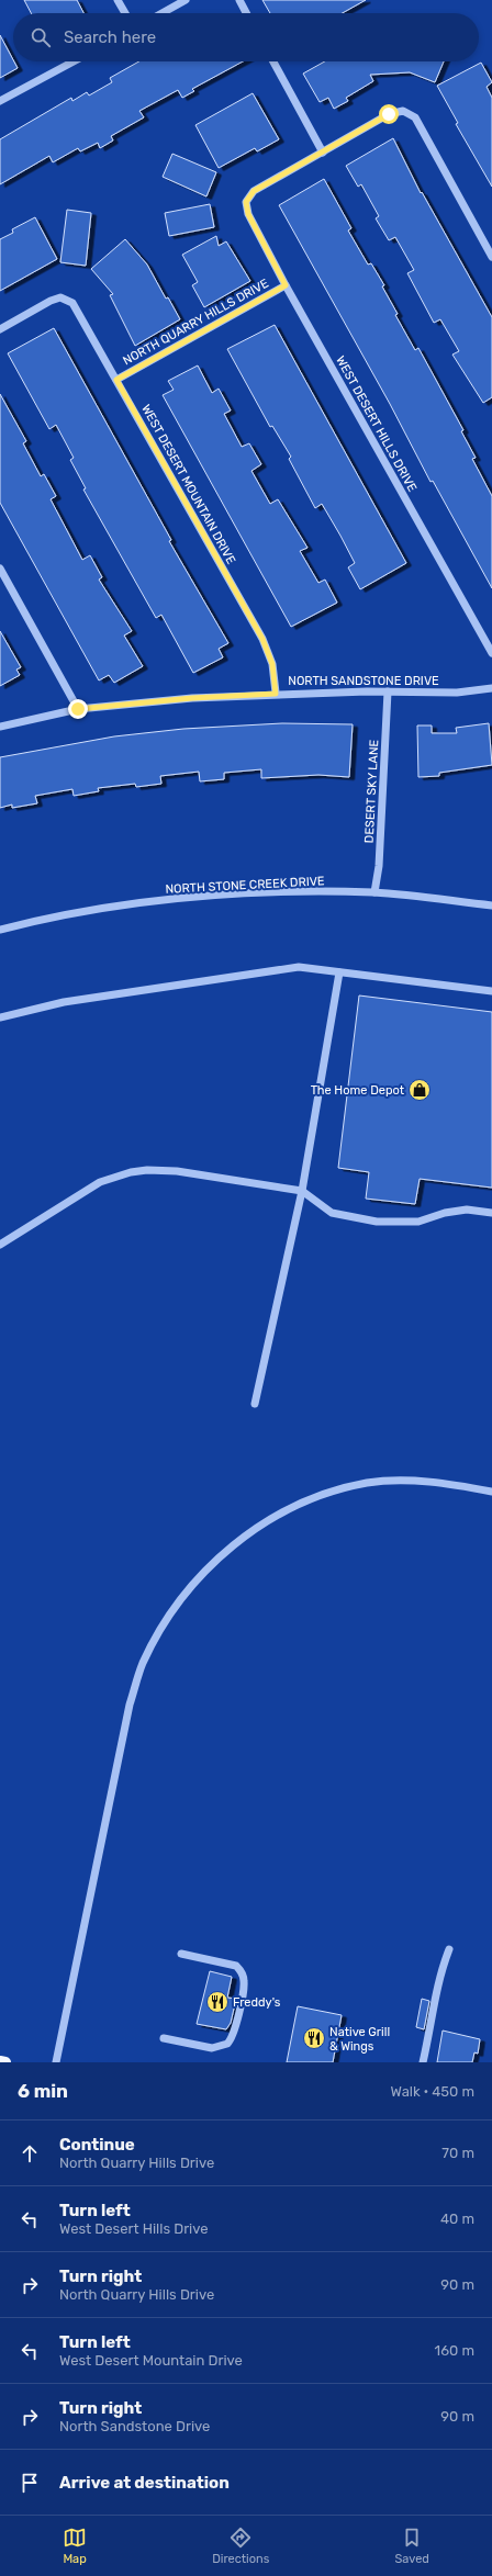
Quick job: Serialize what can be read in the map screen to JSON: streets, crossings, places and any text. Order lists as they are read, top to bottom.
{
  "streets": {
    "street": [
      "NORTH QUARRY HILLS DRIVE",
      "WEST DESERT HILLS DRIVE",
      "WEST DESERT MOUNTAIN DRIVE",
      "NORTH SANDSTONE DRIVE",
      "DESERT SKY LANE",
      "NORTH STONE CREEK DRIVE"
    ]
  },
  "crossings": [
    ["NORTH QUARRY HILLS DRIVE", "WEST DESERT HILLS DRIVE"],
    ["NORTH QUARRY HILLS DRIVE", "WEST DESERT MOUNTAIN DRIVE"],
    ["WEST DESERT MOUNTAIN DRIVE", "NORTH SANDSTONE DRIVE"],
    ["NORTH SANDSTONE DRIVE", "DESERT SKY LANE"],
    ["DESERT SKY LANE", "NORTH STONE CREEK DRIVE"]
  ],
  "places": {
    "shop": ["The Home Depot"],
    "restaurant": ["Freddy's", "Native Grill & Wings"]
  },
  "page": {
    "search": "Search here",
    "heading": ["6 min", "Walk · 450 m"],
    "list": [
      ["Continue", "North Quarry Hills Drive", "70 m"],
      ["Turn left", "West Desert Hills Drive", "40 m"],
      ["Turn right", "North Quarry Hills Drive", "90 m"],
      ["Turn left", "West Desert Mountain Drive", "160 m"],
      ["Turn right", "North Sandstone Drive", "90 m"],
      "Arrive at destination"
    ],
    "nav": ["Map", "Directions", "Saved"]
  }
}
